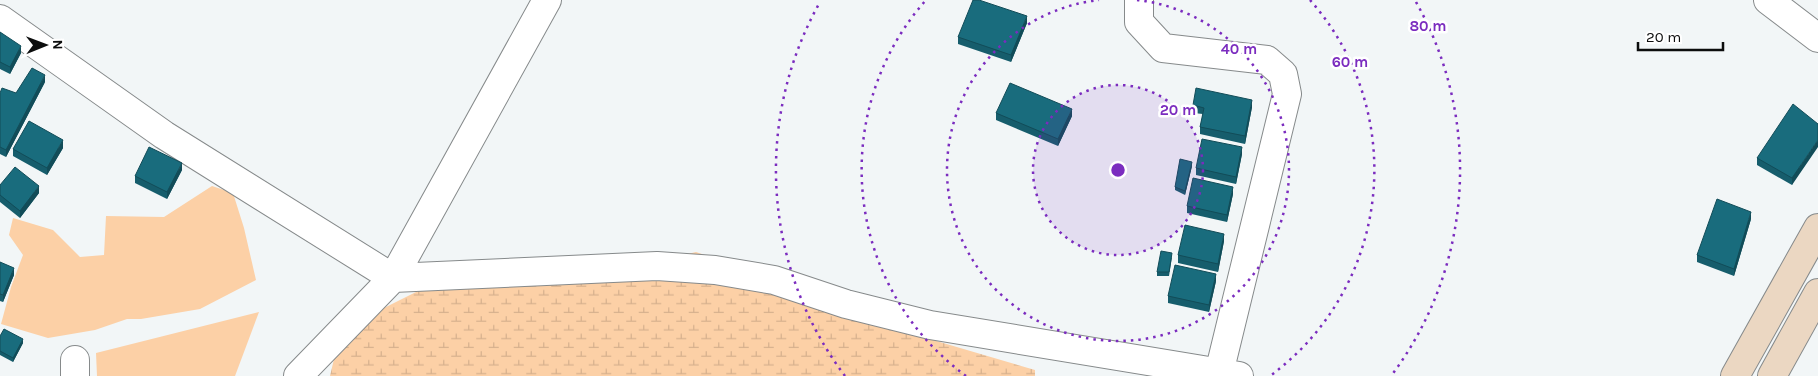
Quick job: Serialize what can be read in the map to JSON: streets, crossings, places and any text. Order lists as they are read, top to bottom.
{
  "scale_bar": "20 m",
  "north": "right",
  "rings": [
    "80 m",
    "40 m",
    "60 m",
    "20 m"
  ]
}
